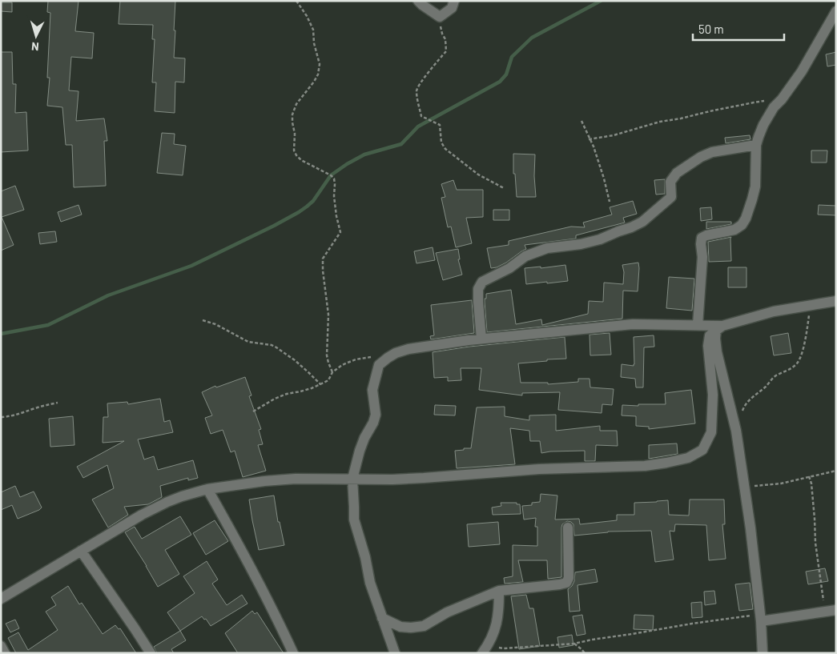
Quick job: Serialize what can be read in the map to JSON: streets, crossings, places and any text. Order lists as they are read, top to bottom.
{
  "scale_bar": "50 m",
  "north": "bottom"
}
